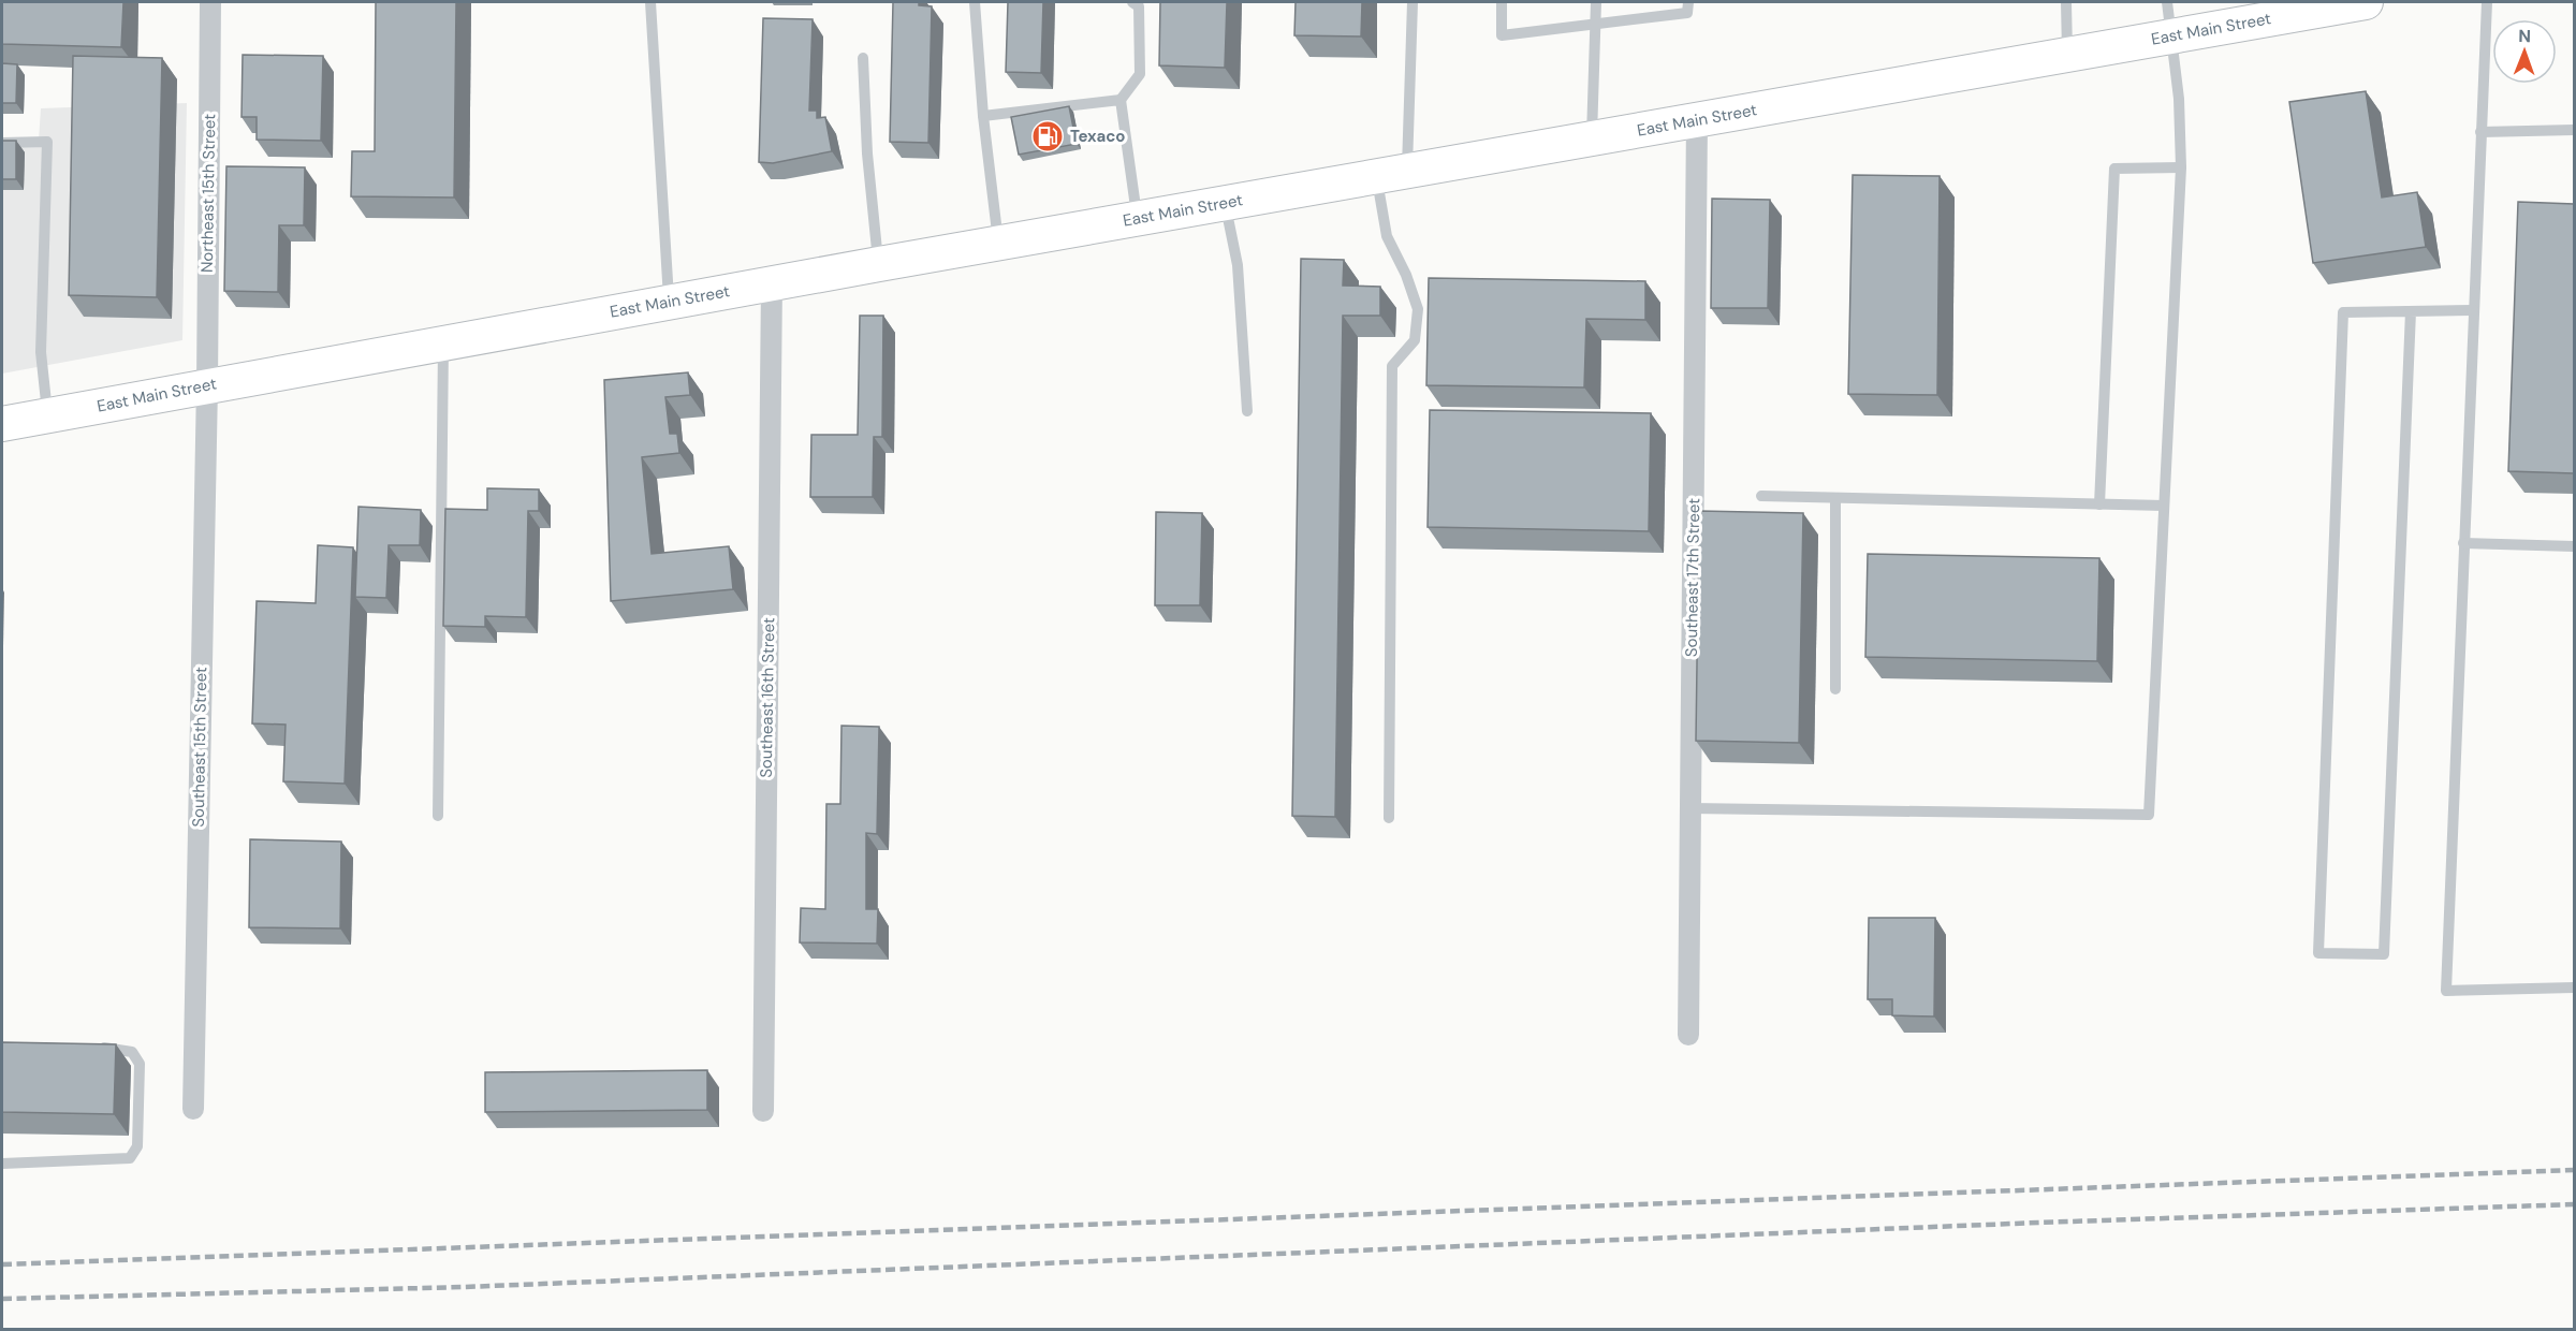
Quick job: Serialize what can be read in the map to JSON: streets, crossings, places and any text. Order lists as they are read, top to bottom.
{
  "streets": {
    "main road": ["East Main Street"],
    "street": [
      "Northeast 15th Street",
      "Southeast 17th Street",
      "Southeast 16th Street",
      "Southeast 15th Street"
    ]
  },
  "crossings": [
    ["East Main Street", "Northeast 15th Street"],
    ["East Main Street", "Southeast 17th Street"],
    ["East Main Street", "Southeast 16th Street"],
    ["East Main Street", "Southeast 15th Street"],
    ["Northeast 15th Street", "Southeast 15th Street"]
  ],
  "places": {
    "fuel station": ["Texaco"]
  },
  "north": "top"
}
